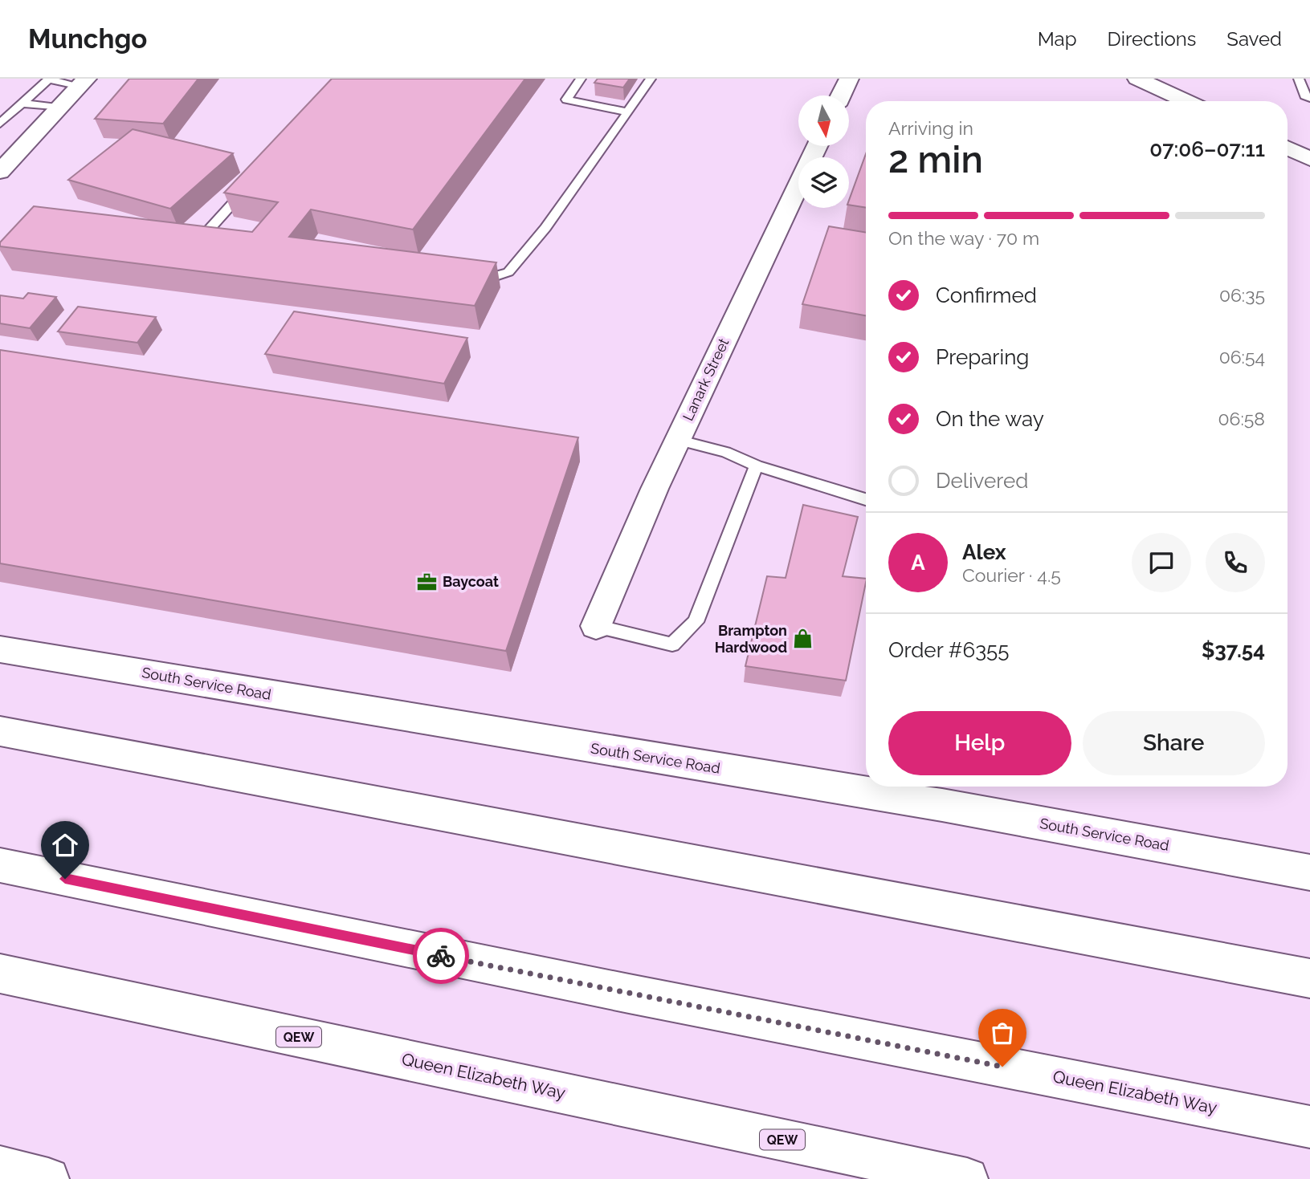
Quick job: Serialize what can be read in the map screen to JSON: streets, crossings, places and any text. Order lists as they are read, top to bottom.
{
  "streets": {
    "main road": [
      "Lanark Street",
      "South Service Road",
      "QEW",
      "Queen Elizabeth Way"
    ]
  },
  "places": {
    "office": ["Baycoat"],
    "shop": ["Brampton Hardwood"]
  },
  "north": "bottom",
  "page": {
    "header": "Munchgo",
    "nav": ["Map", "Directions", "Saved"],
    "heading": ["2 min", "Arriving in", "07:06–07:11"],
    "panel": [
      "Alex",
      "Courier · 4.5",
      "Order #6355",
      "$37.54"
    ],
    "bar": "On the way · 70 m",
    "list": [
      ["Confirmed", "06:35"],
      ["Preparing", "06:54"],
      ["On the way", "06:58"],
      "Delivered"
    ],
    "round": "A",
    "buttons": ["Help", "Share"]
  }
}
